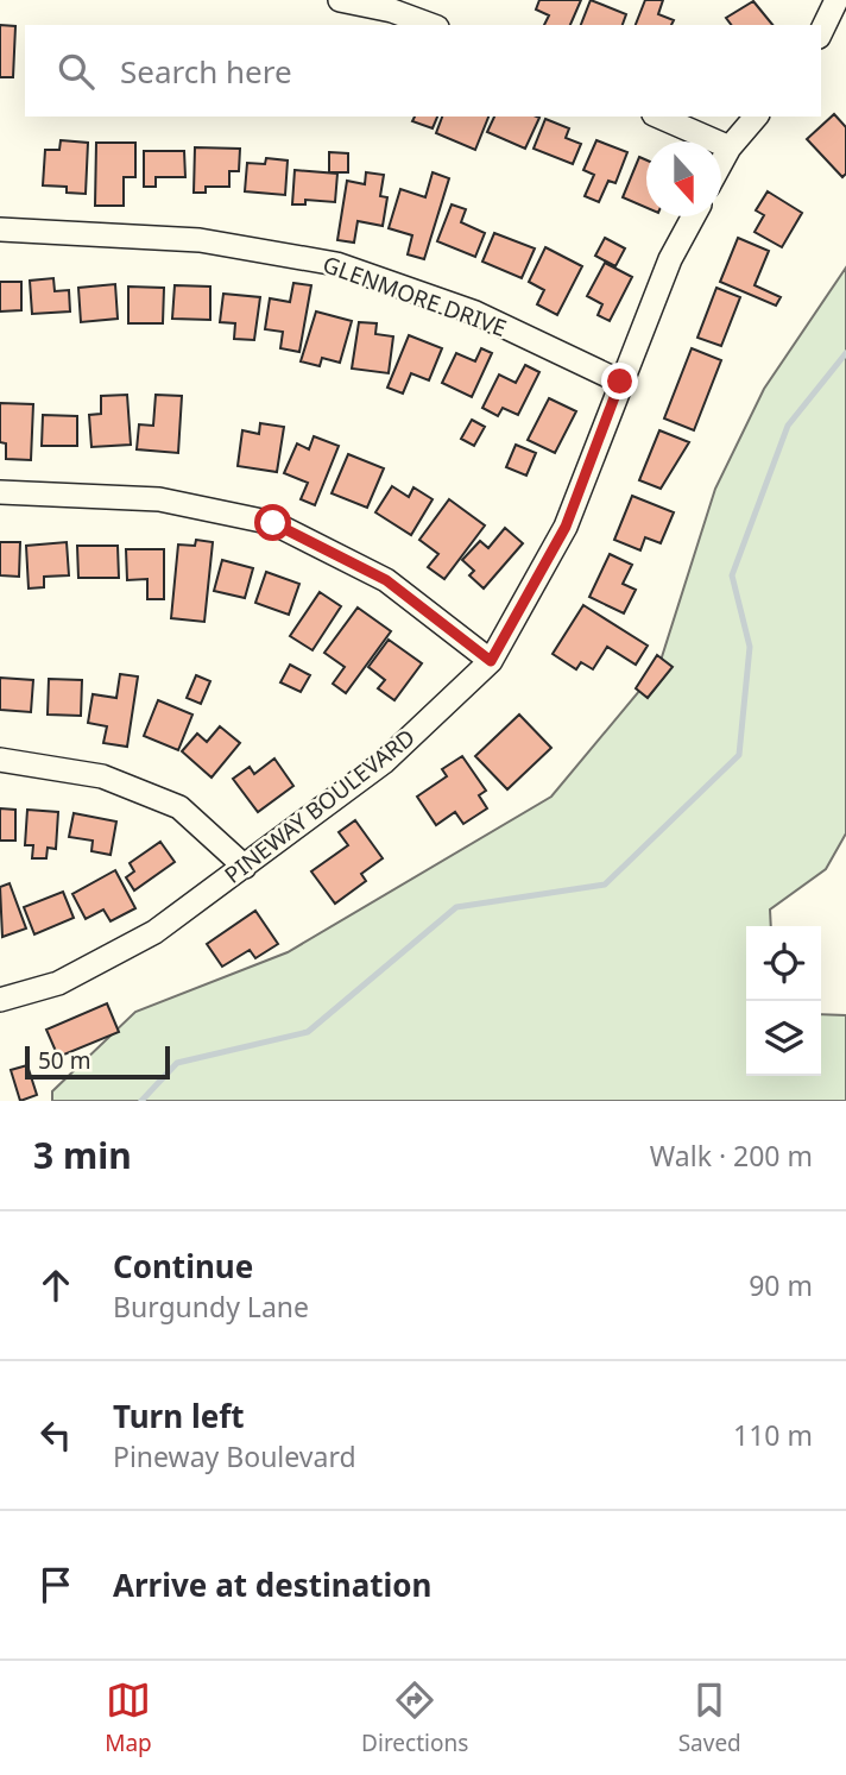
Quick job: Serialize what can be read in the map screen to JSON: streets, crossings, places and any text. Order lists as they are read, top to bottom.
{
  "streets": {
    "street": ["GLENMORE DRIVE", "PINEWAY BOULEVARD"]
  },
  "crossings": [
    ["GLENMORE DRIVE", "PINEWAY BOULEVARD"]
  ],
  "scale_bar": "50 m",
  "north": "bottom",
  "page": {
    "search": "Search here",
    "scale": "50 m",
    "heading": ["3 min", "Walk · 200 m"],
    "list": [
      ["Continue", "Burgundy Lane", "90 m"],
      ["Turn left", "Pineway Boulevard", "110 m"],
      "Arrive at destination"
    ],
    "nav": ["Map", "Directions", "Saved"]
  }
}
